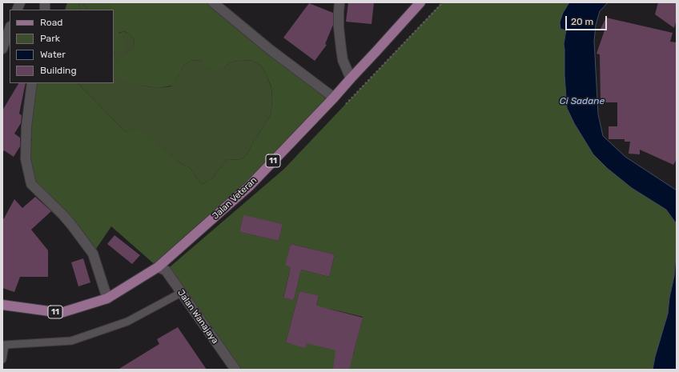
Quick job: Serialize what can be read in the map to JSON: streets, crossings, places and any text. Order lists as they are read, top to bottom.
{
  "streets": {
    "main road": ["11", "Jalan Veteran"],
    "street": ["Jalan Wanajaya"]
  },
  "crossings": [
    ["Jalan Veteran", "Jalan Wanajaya"]
  ],
  "water": ["Ci Sadane"],
  "legend": [
    "Road",
    "Park",
    "Water",
    "Building"
  ],
  "scale_bar": "20 m"
}
